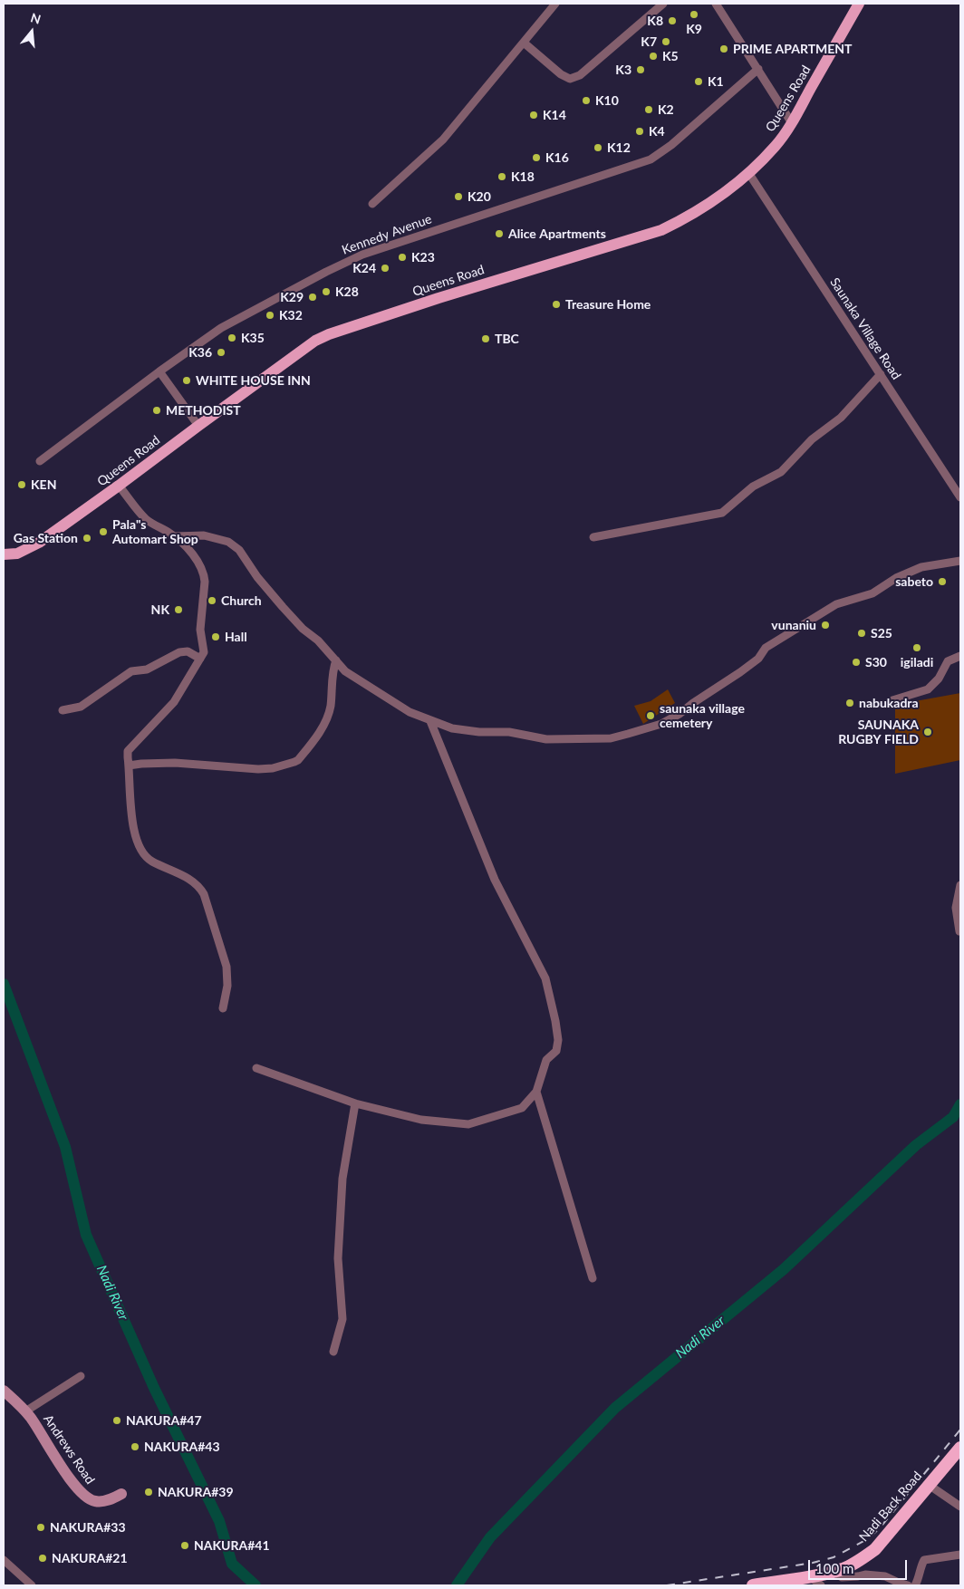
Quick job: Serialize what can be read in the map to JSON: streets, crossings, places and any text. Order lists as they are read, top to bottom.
{
  "streets": {
    "highway": ["Nadi Back Road"],
    "main road": ["Queens Road", "Andrews Road"],
    "street": ["Kennedy Avenue", "Saunaka Village Road"]
  },
  "crossings": [
    ["Queens Road", "Saunaka Village Road"]
  ],
  "water": ["Nadi River"],
  "places": [
    "K9",
    "K8",
    "K7",
    "PRIME APARTMENT",
    "K5",
    "K3",
    "K1",
    "K10",
    "K2",
    "K14",
    "K4",
    "K12",
    "K16",
    "K18",
    "K20",
    "Alice Apartments",
    "K23",
    "K24",
    "K28",
    "K29",
    "Treasure Home",
    "K32",
    "K35",
    "TBC",
    "K36",
    "WHITE HOUSE INN",
    "METHODIST",
    "KEN",
    "Pala\"s Automart Shop",
    "Gas Station",
    "sabeto",
    "Church",
    "NK",
    "vunaniu",
    "S25",
    "Hall",
    "igiladi",
    "S30",
    "nabukadra",
    "saunaka village cemetery",
    "SAUNAKA RUGBY FIELD",
    "NAKURA#47",
    "NAKURA#43",
    "NAKURA#39",
    "NAKURA#33",
    "NAKURA#41",
    "NAKURA#21"
  ],
  "scale_bar": "100 m",
  "north": "top"
}
